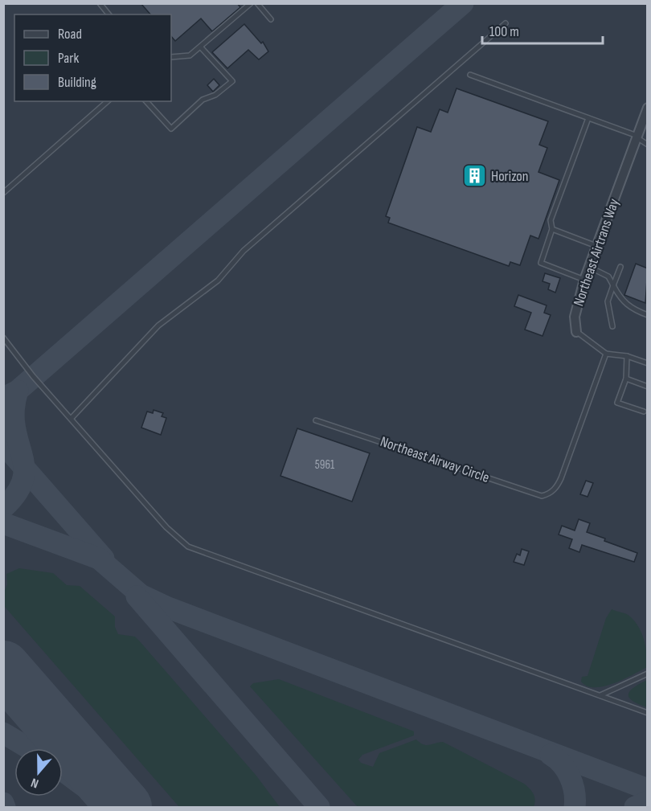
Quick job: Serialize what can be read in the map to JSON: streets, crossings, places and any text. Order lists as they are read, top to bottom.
{
  "streets": {
    "street": ["Northeast Airtrans Way"],
    "lane": ["Northeast Airway Circle"]
  },
  "crossings": [
    ["Northeast Airtrans Way", "Northeast Airway Circle"]
  ],
  "places": {
    "building": ["Horizon"]
  },
  "house_numbers": ["5961"],
  "legend": ["Road", "Park", "Building"],
  "scale_bar": "100 m",
  "north": "bottom"
}
